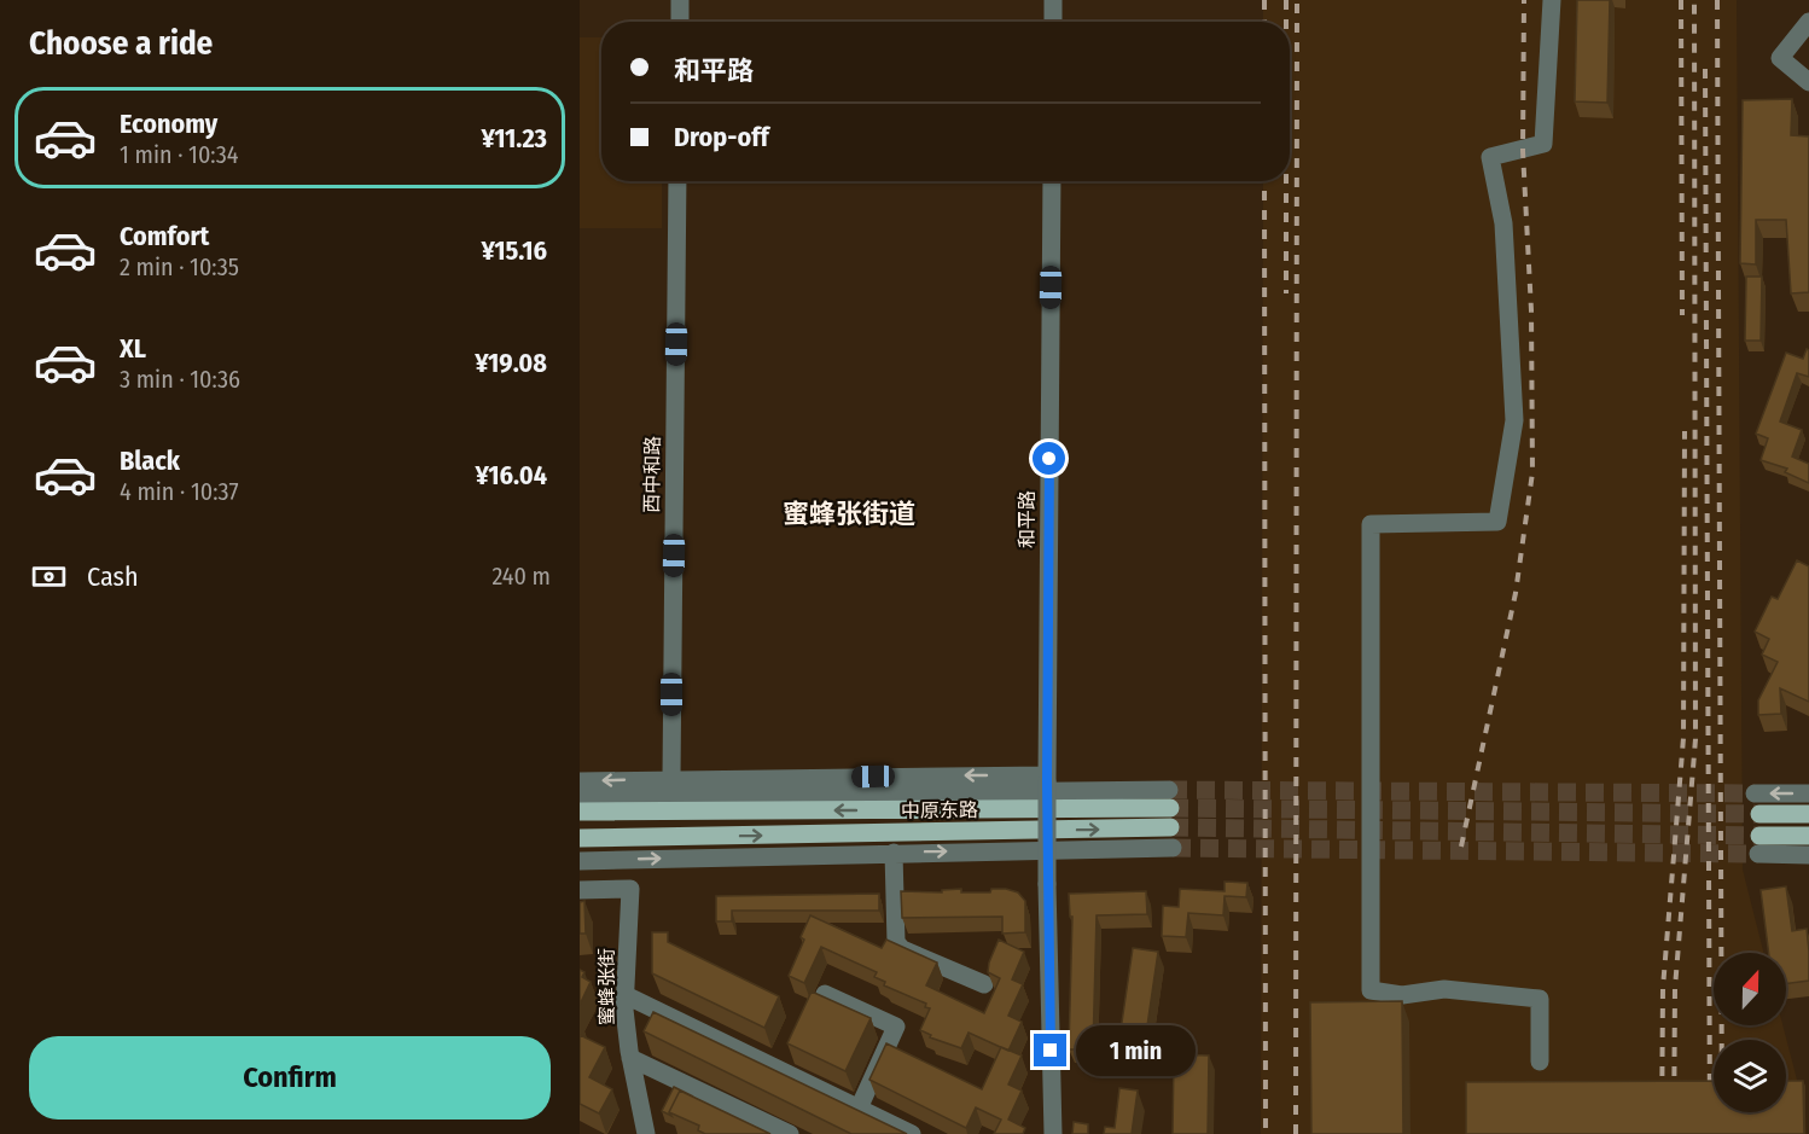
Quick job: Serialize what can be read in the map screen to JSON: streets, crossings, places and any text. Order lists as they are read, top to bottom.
{
  "streets": {
    "main road": ["中原东路"],
    "street": ["西中和路", "和平路", "蜜蜂张街"]
  },
  "districts": ["蜜蜂张街道"],
  "north": "top",
  "page": {
    "heading": "Choose a ride",
    "banner": ["和平路", "Drop-off"],
    "list": [
      {
        "name": "Economy",
        "note": "1 min · 10:34",
        "value": "¥11.23"
      },
      {
        "name": "Comfort",
        "note": "2 min · 10:35",
        "value": "¥15.16"
      },
      {
        "name": "XL",
        "note": "3 min · 10:36",
        "value": "¥19.08"
      },
      {
        "name": "Black",
        "note": "4 min · 10:37",
        "value": "¥16.04"
      }
    ],
    "pay": ["Cash", "240 m"],
    "buttons": "Confirm",
    "bubble": "1 min"
  }
}
